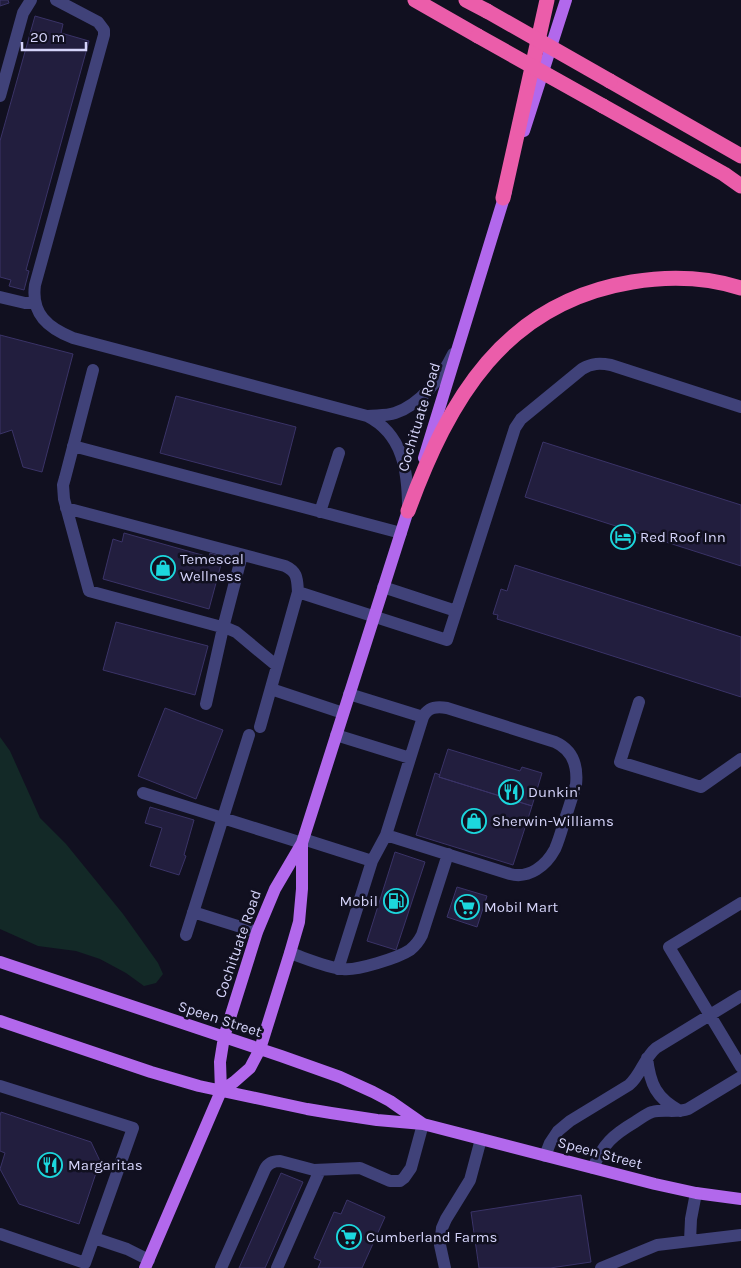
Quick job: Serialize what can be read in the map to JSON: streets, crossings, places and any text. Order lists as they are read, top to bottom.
{
  "streets": {
    "main road": ["Cochituate Road", "Speen Street"]
  },
  "crossings": [
    ["Cochituate Road", "Speen Street"]
  ],
  "places": {
    "hotel": ["Red Roof Inn"],
    "shop": ["Temescal Wellness", "Sherwin-Williams"],
    "restaurant": ["Dunkin'", "Margaritas"],
    "fuel station": ["Mobil"],
    "supermarket": ["Mobil Mart", "Cumberland Farms"]
  },
  "scale_bar": "20 m"
}
